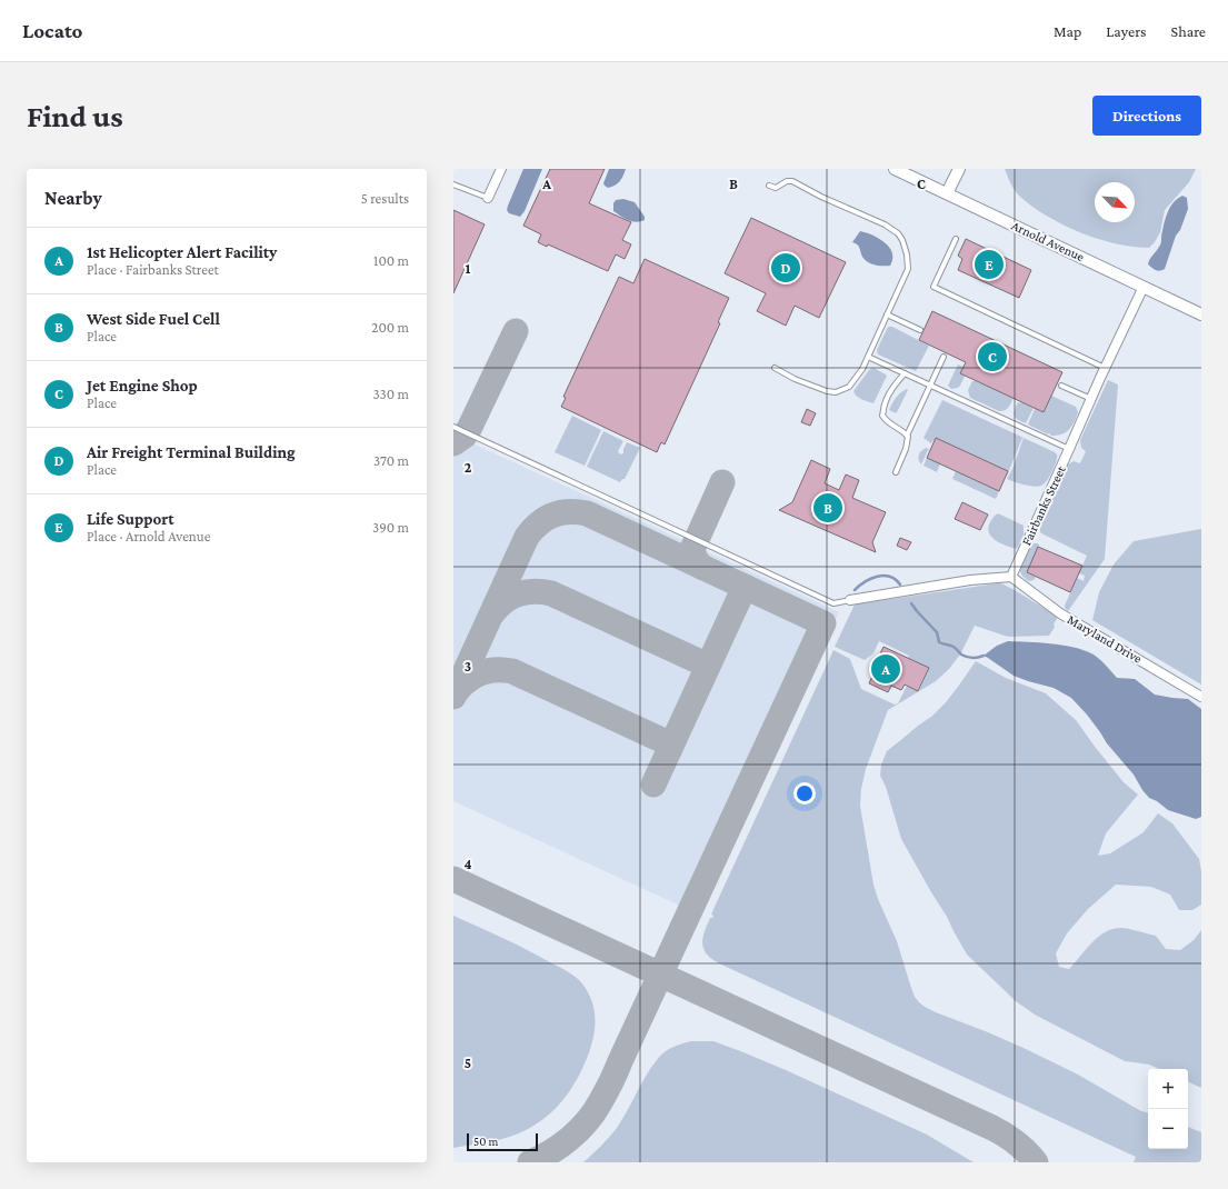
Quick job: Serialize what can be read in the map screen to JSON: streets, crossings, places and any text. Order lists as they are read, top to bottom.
{
  "streets": {
    "street": ["Arnold Avenue", "Fairbanks Street", "Maryland Drive"]
  },
  "crossings": [
    ["Arnold Avenue", "Fairbanks Street"],
    ["Fairbanks Street", "Maryland Drive"]
  ],
  "scale_bar": "50 m",
  "north": "bottom right",
  "page": {
    "header": "Locato",
    "nav": ["Map", "Layers", "Share"],
    "buttons": "Directions",
    "title": "Find us",
    "heading": ["Nearby", "5 results"],
    "list": [
      {
        "mark": "A",
        "name": "1st Helicopter Alert Facility",
        "note": "Place · Fairbanks Street",
        "value": "100 m"
      },
      {
        "mark": "B",
        "name": "West Side Fuel Cell",
        "note": "Place",
        "value": "200 m"
      },
      {
        "mark": "C",
        "name": "Jet Engine Shop",
        "note": "Place",
        "value": "330 m"
      },
      {
        "mark": "D",
        "name": "Air Freight Terminal Building",
        "note": "Place",
        "value": "370 m"
      },
      {
        "mark": "E",
        "name": "Life Support",
        "note": "Place · Arnold Avenue",
        "value": "390 m"
      }
    ],
    "pins": [
      "E",
      "D",
      "C",
      "B",
      "A"
    ],
    "map_buttons": ["+", "−"],
    "scale": "50 m"
  },
  "grid": {
    "columns": ["A", "B", "C"],
    "rows": [
      "1",
      "2",
      "3",
      "4",
      "5"
    ]
  }
}
